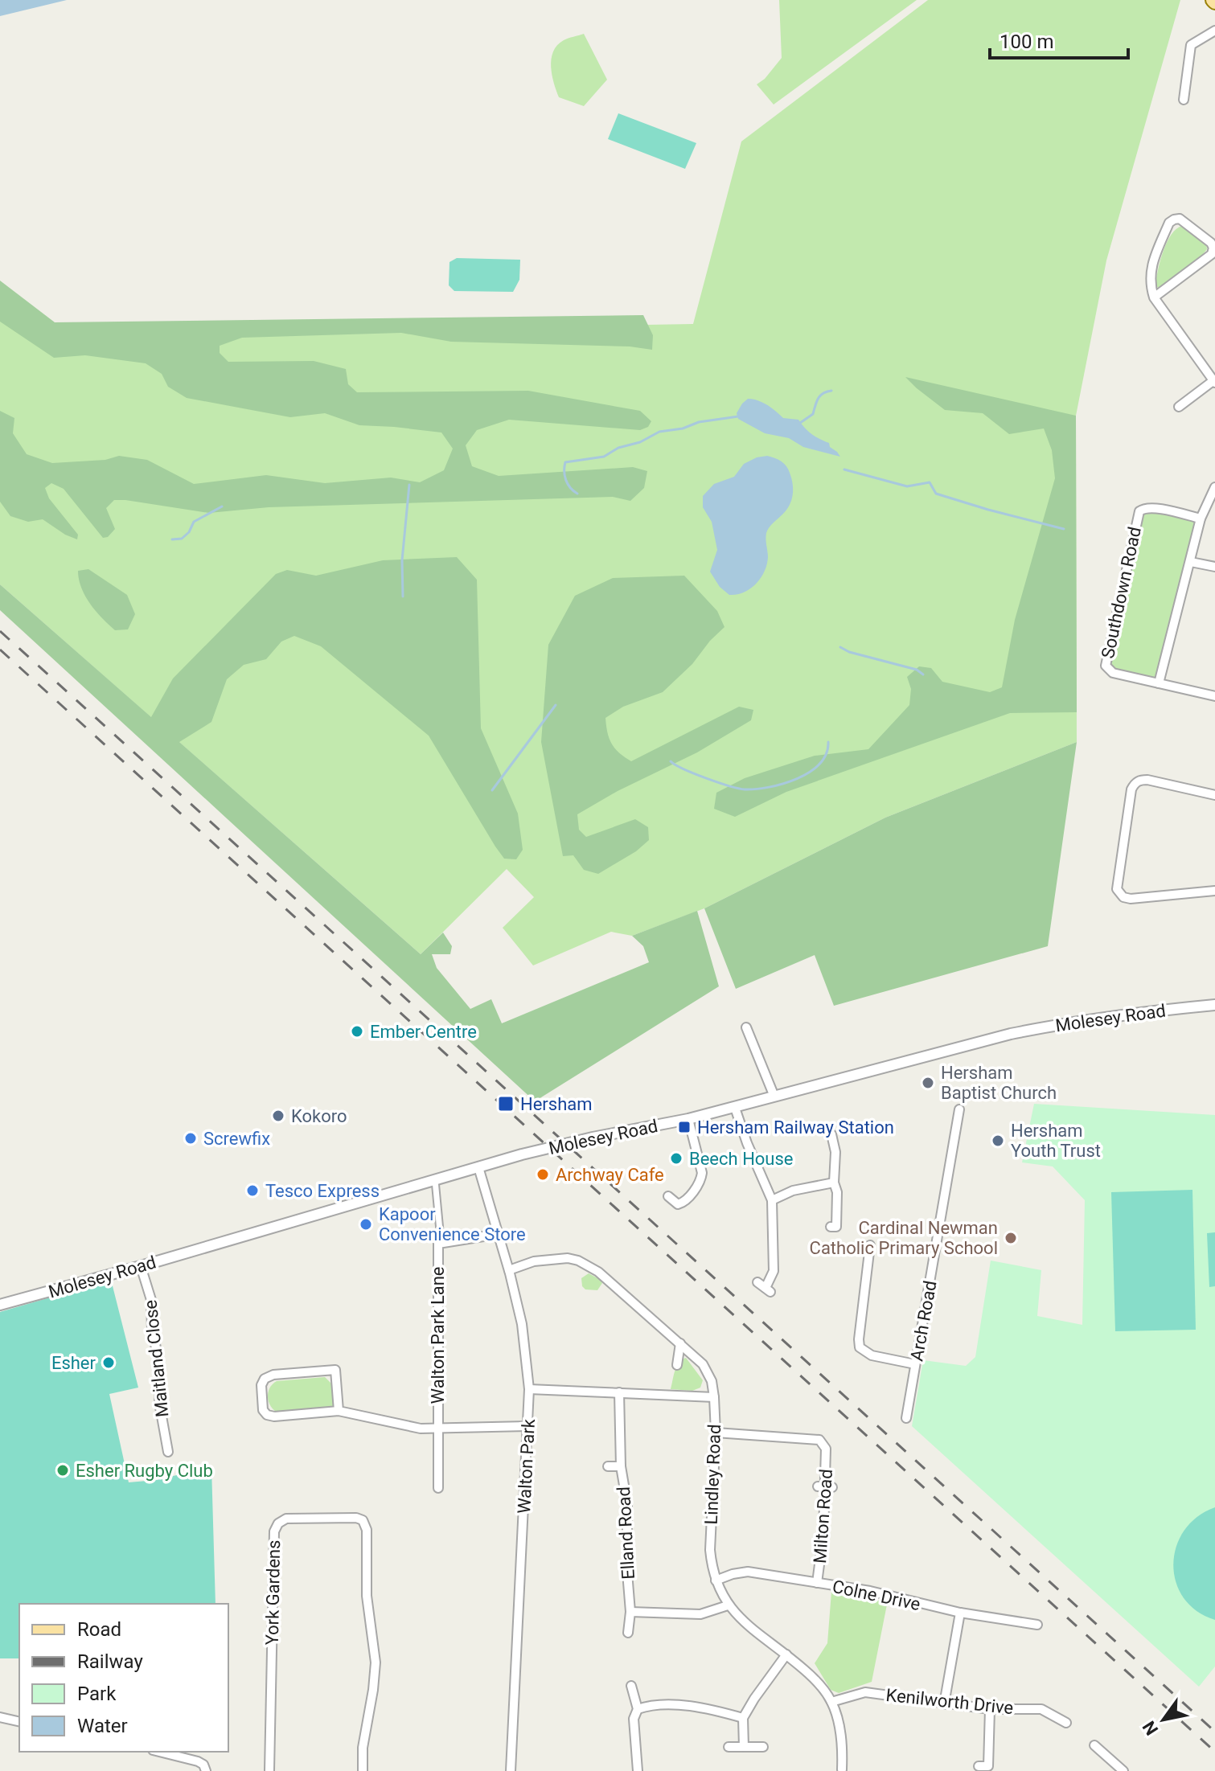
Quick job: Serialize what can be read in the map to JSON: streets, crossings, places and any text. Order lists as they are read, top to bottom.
{
  "streets": {
    "street": [
      "Southdown Road",
      "Molesey Road",
      "Arch Road",
      "Walton Park Lane",
      "Maitland Close",
      "Walton Park",
      "Lindley Road",
      "Milton Road",
      "Elland Road",
      "York Gardens",
      "Colne Drive",
      "Kenilworth Drive"
    ]
  },
  "crossings": [
    ["Molesey Road", "Maitland Close"],
    ["Molesey Road", "Walton Park"],
    ["Walton Park Lane", "Walton Park"],
    ["Walton Park", "Lindley Road"],
    ["Lindley Road", "Milton Road"],
    ["Lindley Road", "Colne Drive"],
    ["Lindley Road", "Kenilworth Drive"],
    ["Milton Road", "Colne Drive"]
  ],
  "places": {
    "other": [
      "Ember Centre",
      "Hersham Baptist Church",
      "Kokoro",
      "Screwfix",
      "Hersham Youth Trust",
      "Beech House",
      "Archway Cafe",
      "Tesco Express",
      "Kapoor Convenience Store",
      "Cardinal Newman Catholic Primary School",
      "Esher",
      "Esher Rugby Club"
    ],
    "transit": ["Hersham", "Hersham Railway Station"]
  },
  "legend": [
    "Road",
    "Railway",
    "Park",
    "Water"
  ],
  "scale_bar": "100 m",
  "north": "bottom left"
}
